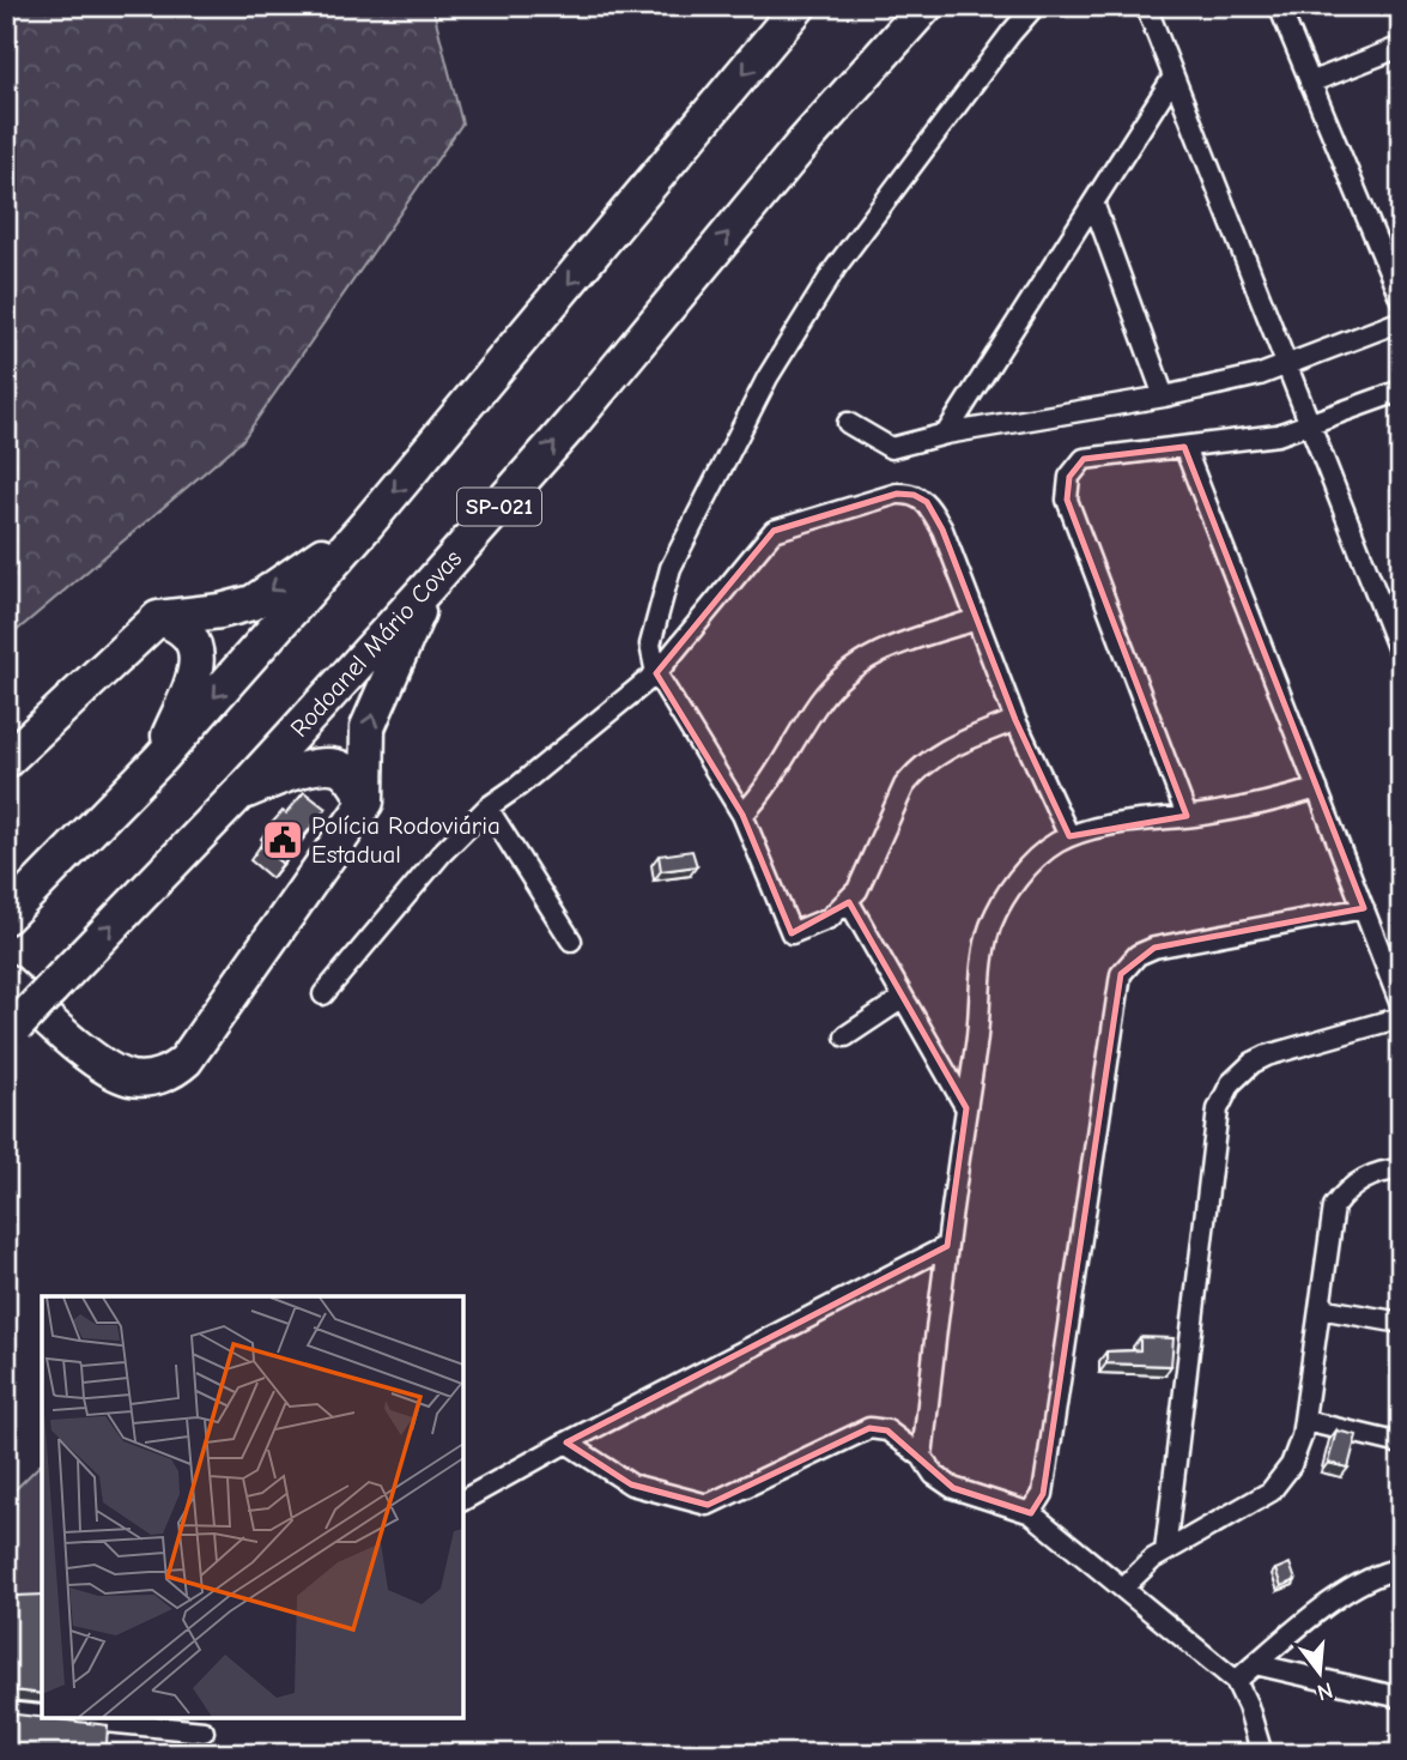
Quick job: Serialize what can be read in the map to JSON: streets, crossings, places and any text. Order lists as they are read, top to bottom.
{
  "streets": {
    "highway": ["SP-021", "Rodoanel Mário Covas"]
  },
  "places": {
    "public building": ["Polícia Rodoviária Estadual"]
  },
  "north": "bottom"
}
